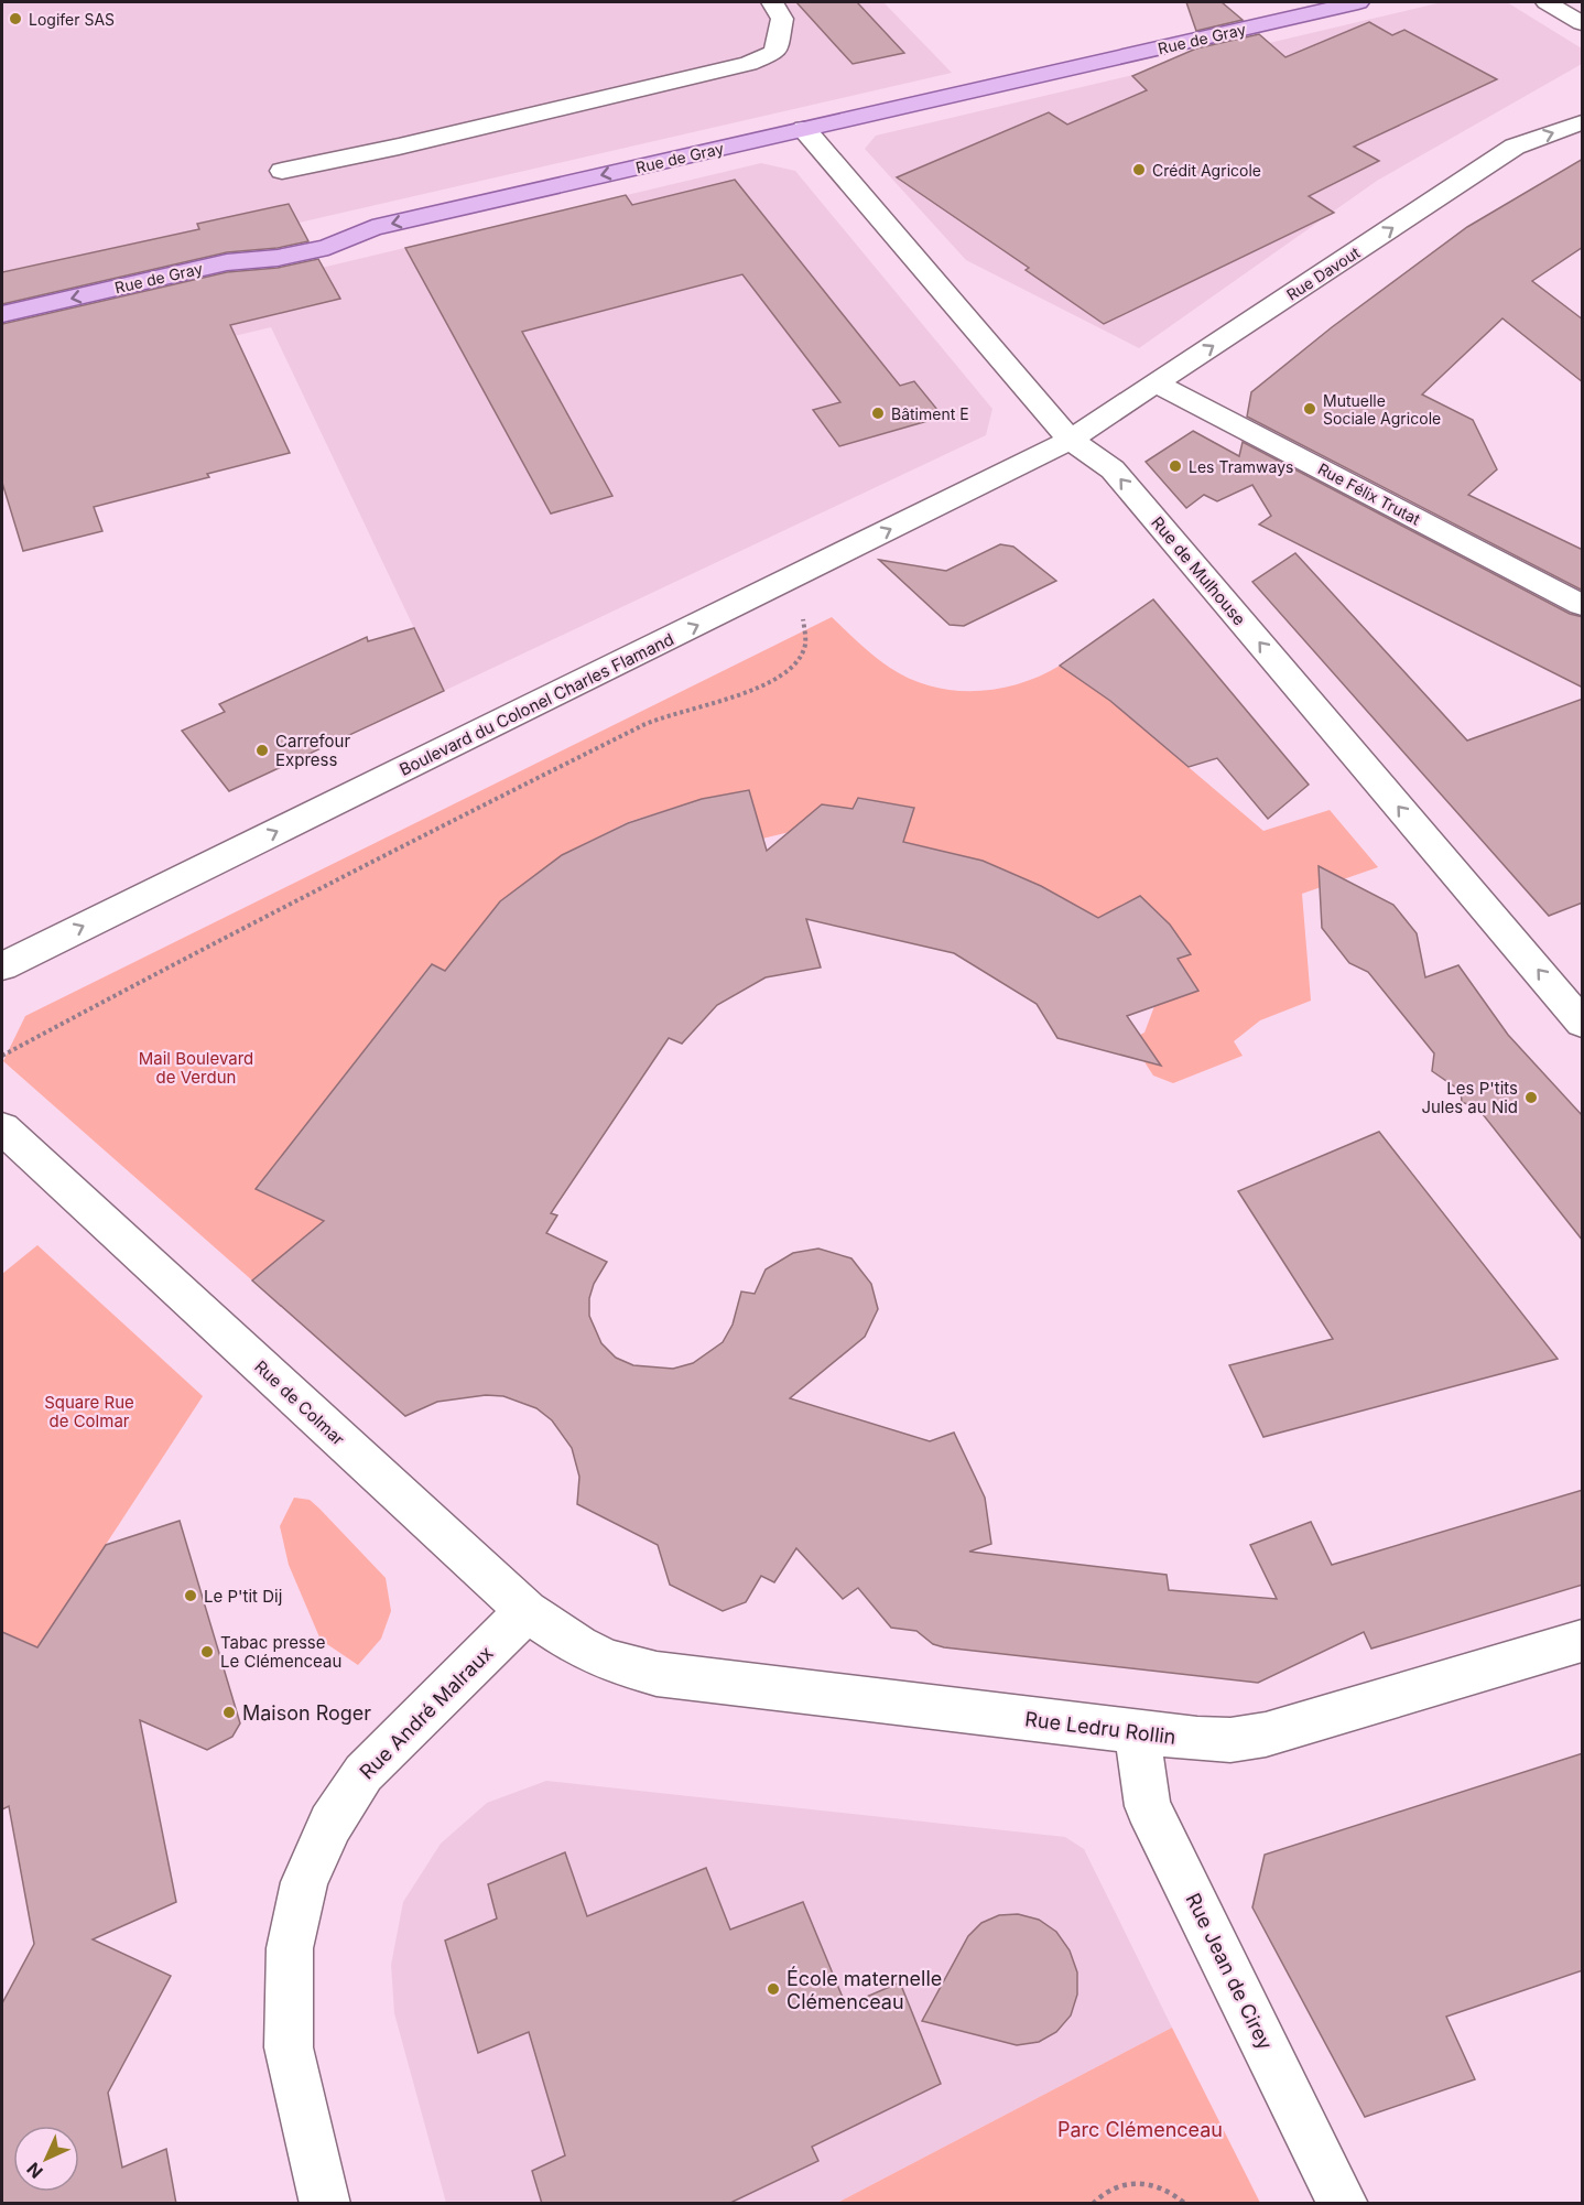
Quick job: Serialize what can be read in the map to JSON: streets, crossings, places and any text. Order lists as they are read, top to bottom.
{
  "streets": {
    "main road": ["Rue de Gray"],
    "street": [
      "Rue Davout",
      "Rue Félix Trutat",
      "Rue de Mulhouse",
      "Boulevard du Colonel Charles Flamand",
      "Rue de Colmar",
      "Rue André Malraux",
      "Rue Ledru Rollin",
      "Rue Jean de Cirey"
    ]
  },
  "crossings": [
    ["Rue de Gray", "Rue de Mulhouse"],
    ["Rue Davout", "Rue Félix Trutat"],
    ["Rue Davout", "Rue de Mulhouse"],
    ["Rue Davout", "Boulevard du Colonel Charles Flamand"],
    ["Rue de Mulhouse", "Boulevard du Colonel Charles Flamand"],
    ["Rue de Colmar", "Rue André Malraux"],
    ["Rue de Colmar", "Rue Ledru Rollin"],
    ["Rue Ledru Rollin", "Rue Jean de Cirey"]
  ],
  "one_way": [
    "Rue de Gray",
    "Rue Davout",
    "Rue de Mulhouse",
    "Boulevard du Colonel Charles Flamand"
  ],
  "parks": ["Mail Boulevard de Verdun", "Square Rue de Colmar", "Parc Clémenceau"],
  "places": [
    "Logifer SAS",
    "Crédit Agricole",
    "Mutuelle Sociale Agricole",
    "Bâtiment E",
    "Les Tramways",
    "Carrefour Express",
    "Les P'tits Jules au Nid",
    "Le P'tit Dij",
    "Tabac presse Le Clémenceau",
    "Maison Roger",
    "École maternelle Clémenceau"
  ],
  "north": "bottom left"
}
